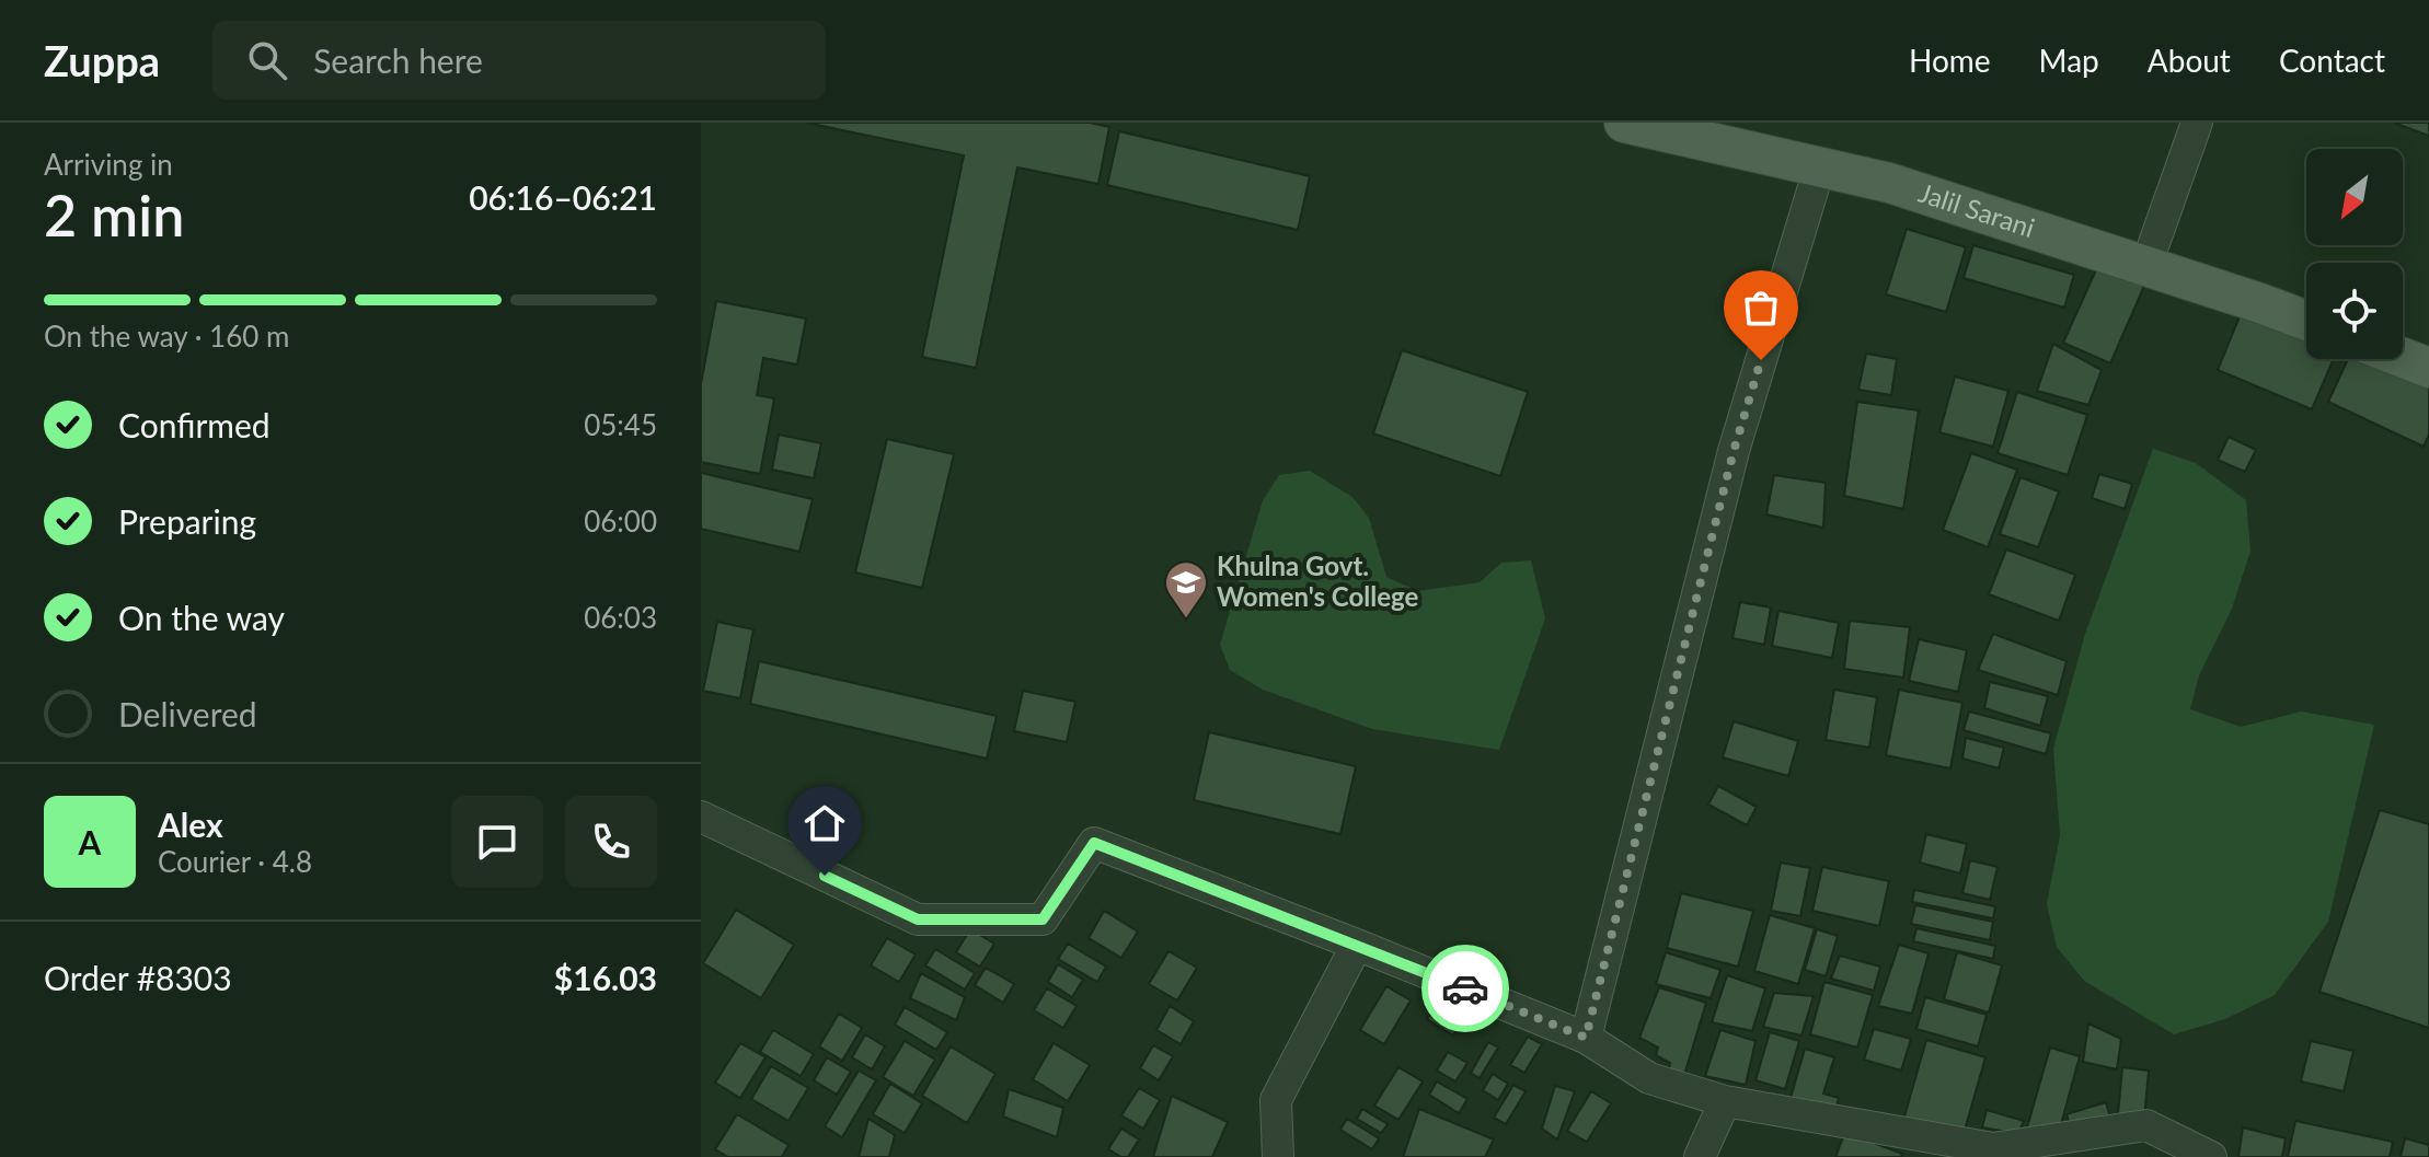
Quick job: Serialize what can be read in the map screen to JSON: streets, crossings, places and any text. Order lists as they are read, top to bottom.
{
  "streets": {
    "main road": ["Jalil Sarani"]
  },
  "places": {
    "school or university": ["Khulna Govt. Women's College"]
  },
  "north": "bottom left",
  "page": {
    "header": "Zuppa",
    "search": "Search here",
    "nav": [
      "Home",
      "Map",
      "About",
      "Contact"
    ],
    "heading": ["2 min", "Arriving in", "06:16–06:21"],
    "panel": [
      "Alex",
      "Courier · 4.8",
      "Order #8303",
      "$16.03"
    ],
    "bar": "On the way · 160 m",
    "list": [
      ["Confirmed", "05:45"],
      ["Preparing", "06:00"],
      ["On the way", "06:03"],
      "Delivered"
    ],
    "round": "A"
  }
}
